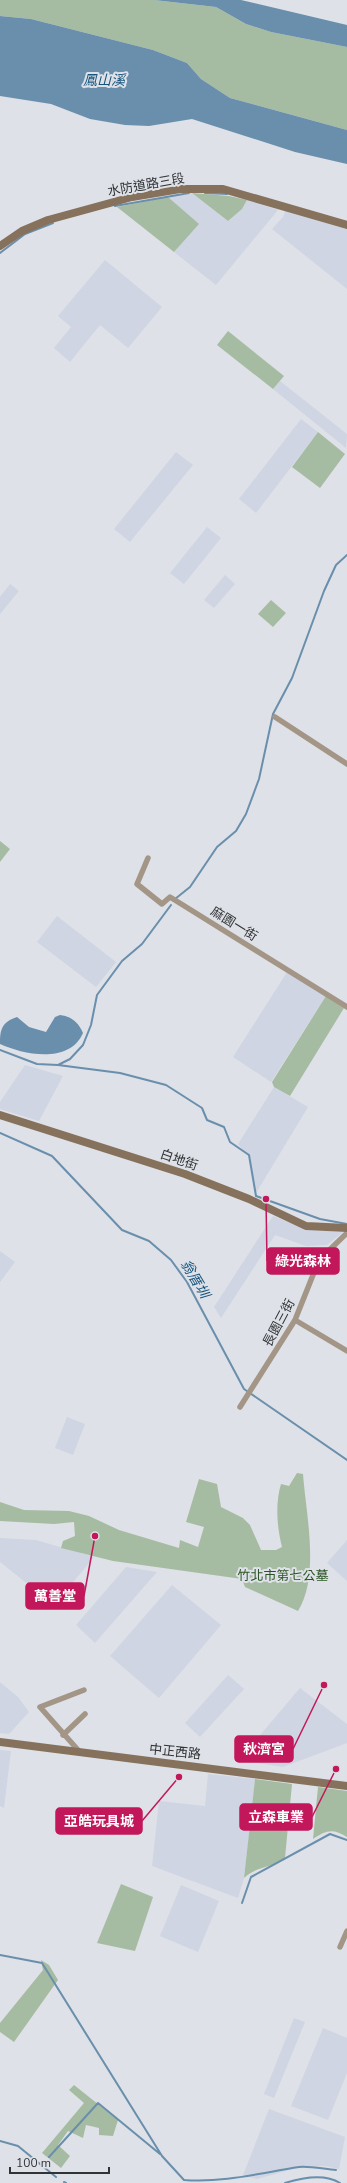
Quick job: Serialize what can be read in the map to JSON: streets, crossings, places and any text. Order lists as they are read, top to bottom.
{
  "streets": {
    "street": [
      "水防道路三段",
      "麻園一街",
      "白地街",
      "長園三街",
      "中正西路"
    ]
  },
  "water": ["鳳山溪", "翁厝圳"],
  "parks": ["竹北市第七公墓"],
  "places": [
    "綠光森林",
    "萬善堂",
    "秋濟宮",
    "立森車業",
    "亞皓玩具城"
  ],
  "scale_bar": "100 m"
}
